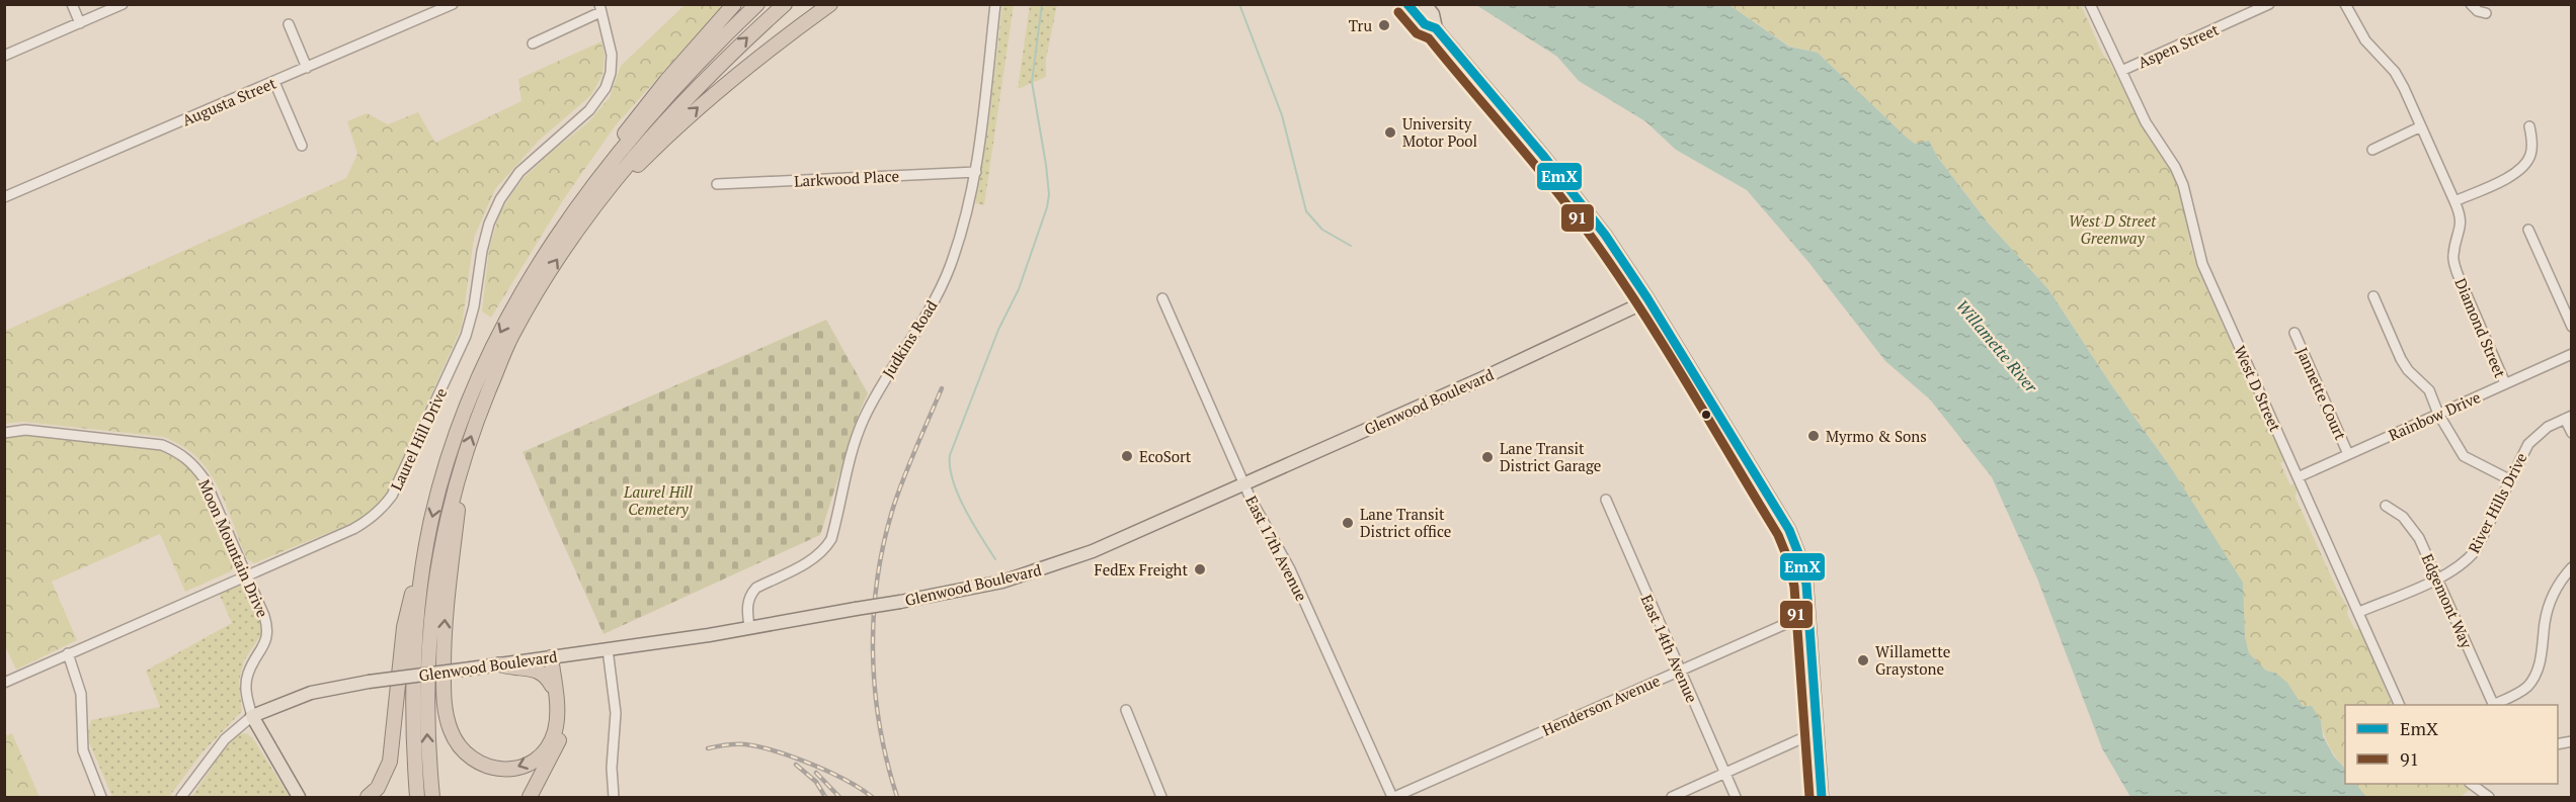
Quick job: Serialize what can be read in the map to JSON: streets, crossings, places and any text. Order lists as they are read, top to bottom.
{
  "streets": {
    "main road": ["Glenwood Boulevard"],
    "street": [
      "Aspen Street",
      "Augusta Street",
      "Larkwood Place",
      "Diamond Street",
      "Judkins Road",
      "West D Street",
      "Jannette Court",
      "Rainbow Drive",
      "Laurel Hill Drive",
      "River Hills Drive",
      "Moon Mountain Drive",
      "East 17th Avenue",
      "Edgemont Way",
      "East 14th Avenue",
      "Henderson Avenue"
    ]
  },
  "crossings": [
    ["Aspen Street", "West D Street"],
    ["Larkwood Place", "Judkins Road"],
    ["Diamond Street", "Rainbow Drive"],
    ["Judkins Road", "Glenwood Boulevard"],
    ["West D Street", "Rainbow Drive"],
    ["West D Street", "River Hills Drive"],
    ["Jannette Court", "Rainbow Drive"],
    ["Glenwood Boulevard", "Moon Mountain Drive"],
    ["Glenwood Boulevard", "East 17th Avenue"],
    ["Laurel Hill Drive", "Moon Mountain Drive"],
    ["River Hills Drive", "Edgemont Way"],
    ["East 17th Avenue", "Henderson Avenue"],
    ["East 14th Avenue", "Henderson Avenue"]
  ],
  "water": ["Willamette River"],
  "parks": ["West D Street Greenway", "Laurel Hill Cemetery"],
  "places": [
    "Tru",
    "University Motor Pool",
    "Myrmo & Sons",
    "EcoSort",
    "Lane Transit District Garage",
    "Lane Transit District office",
    "FedEx Freight",
    "Willamette Graystone"
  ],
  "lines": ["transit line EmX", "transit line 91"],
  "legend": ["EmX", "91"]
}
